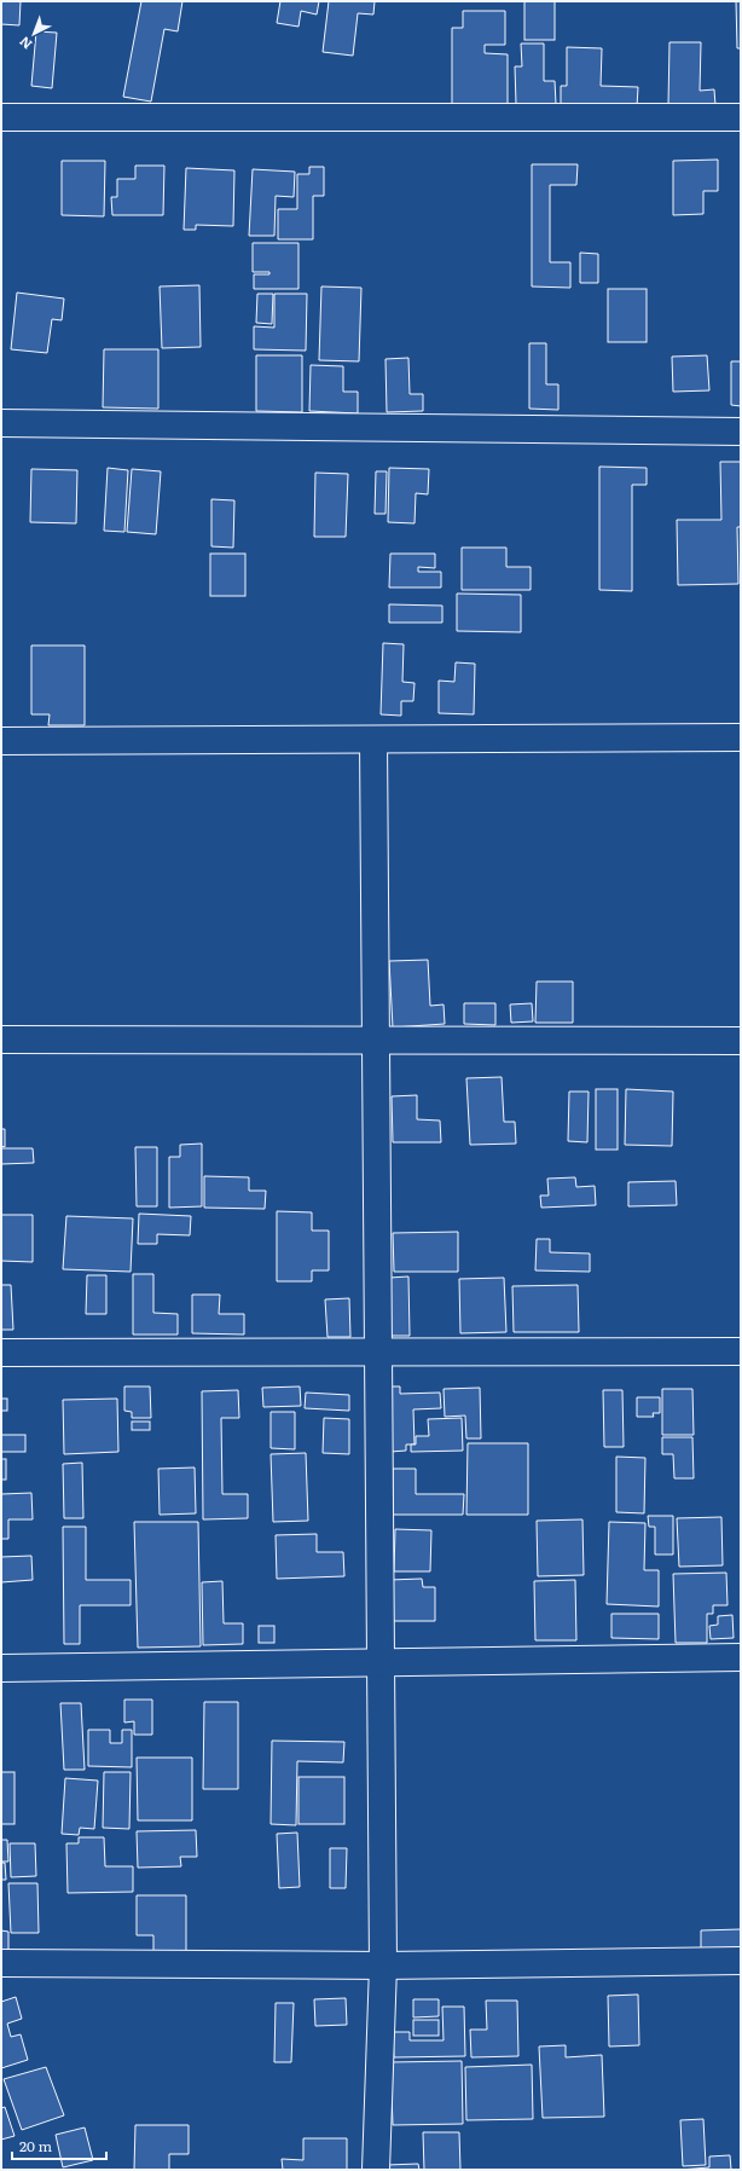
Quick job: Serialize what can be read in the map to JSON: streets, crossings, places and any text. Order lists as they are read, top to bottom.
{
  "scale_bar": "20 m",
  "north": "bottom left"
}
